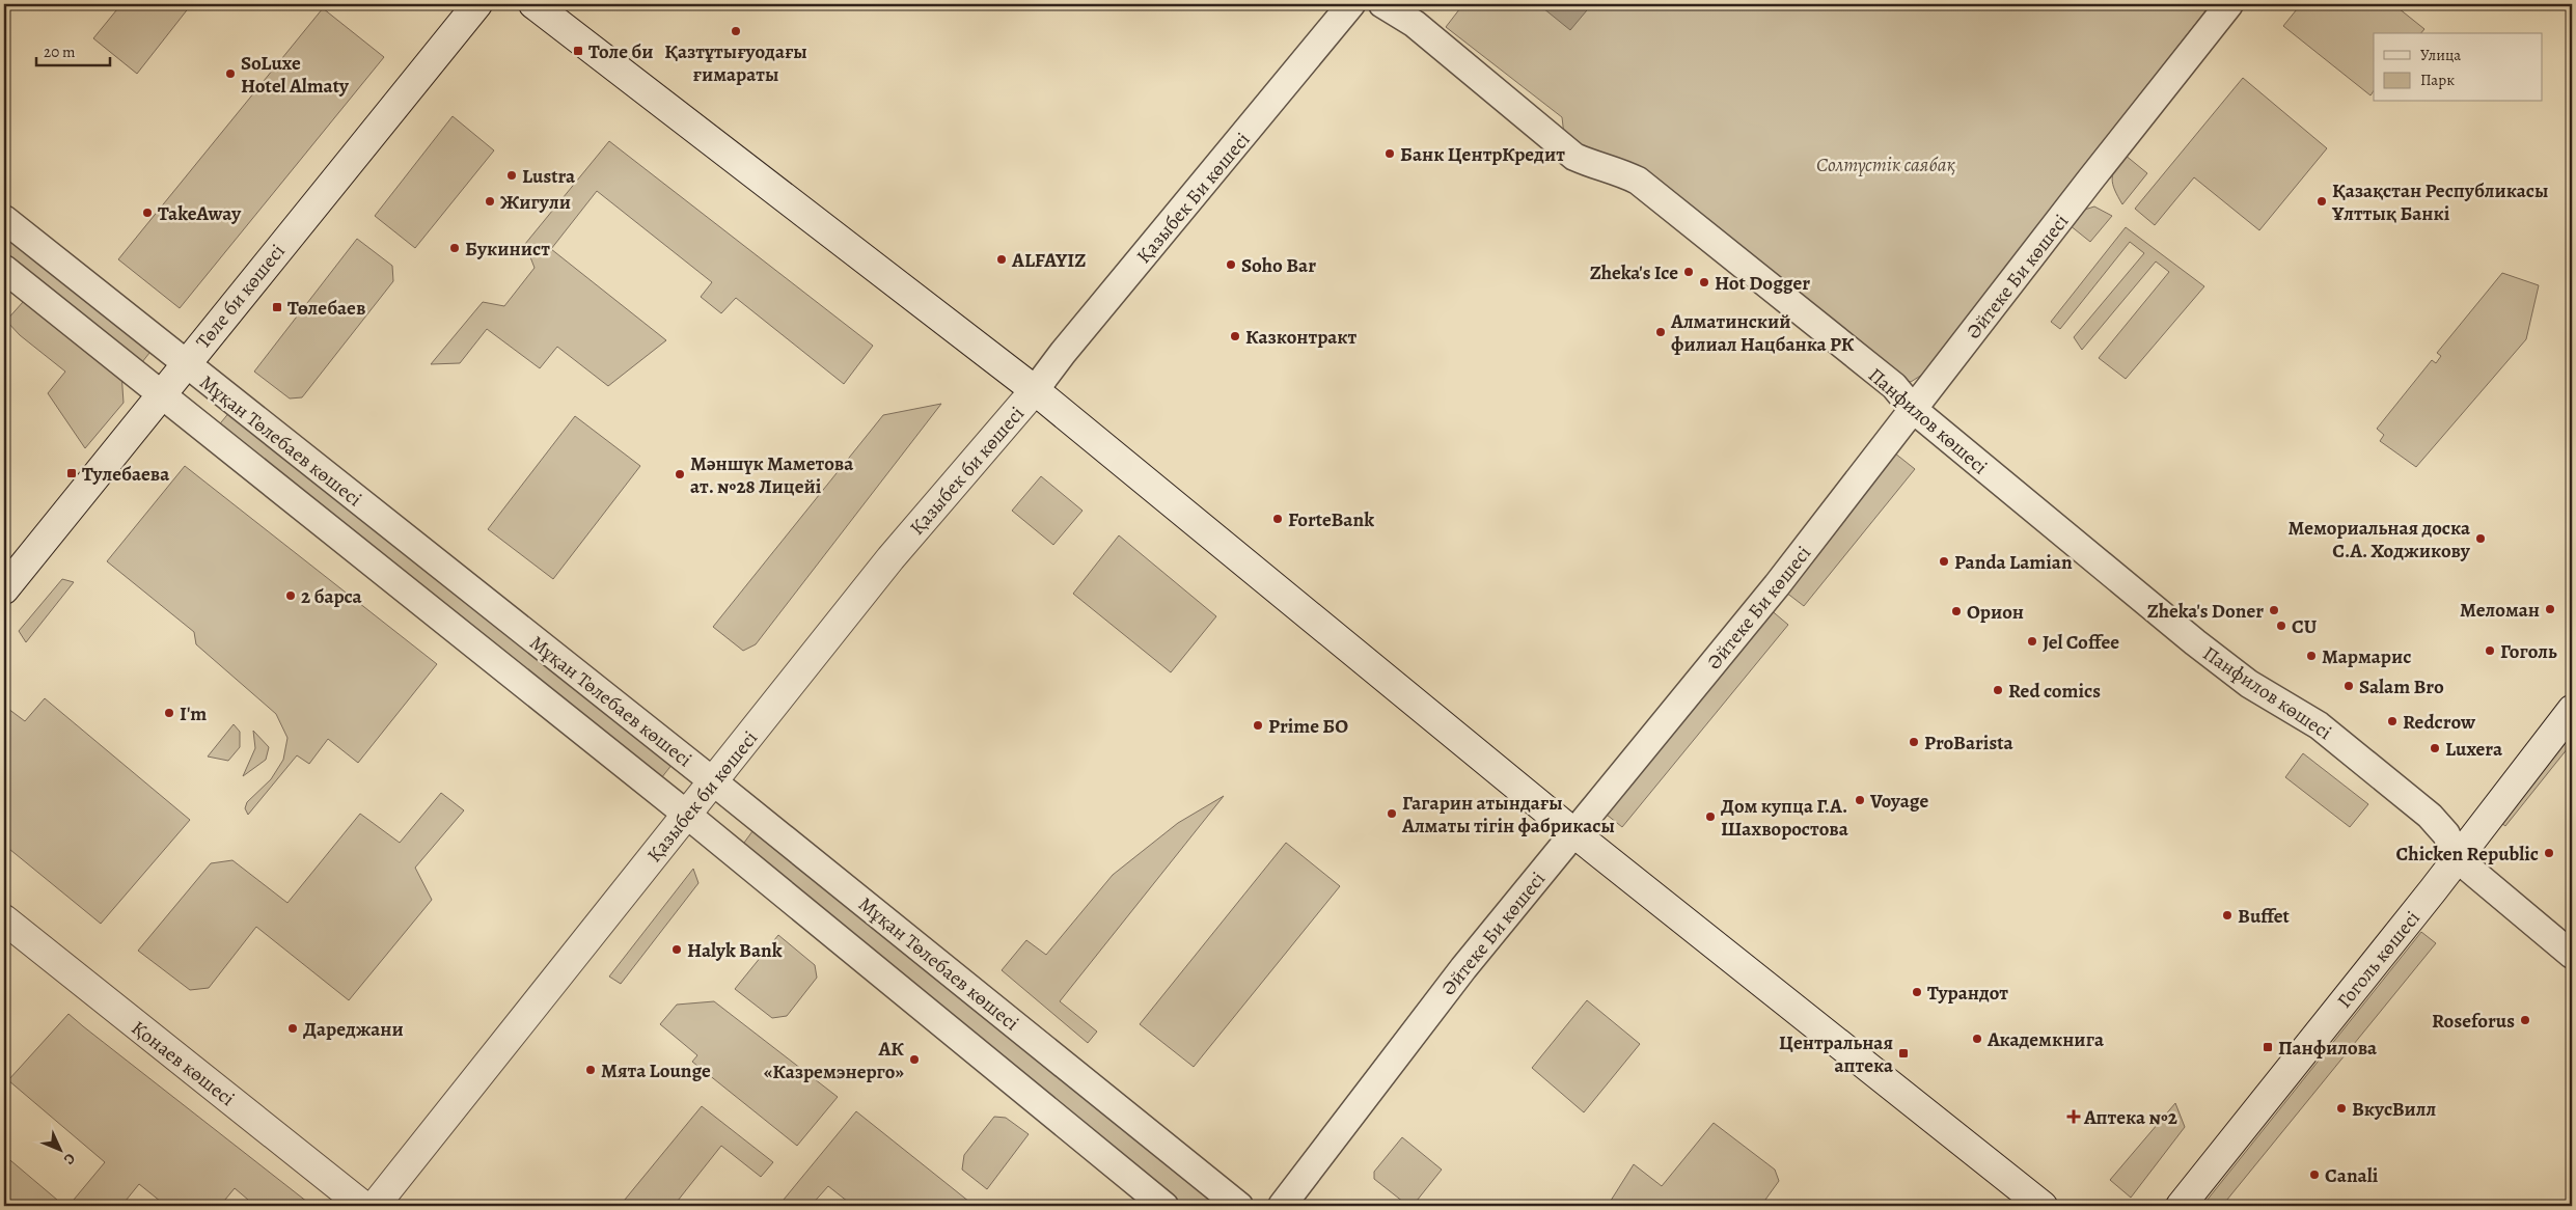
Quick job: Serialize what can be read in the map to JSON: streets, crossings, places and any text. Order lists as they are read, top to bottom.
{
  "streets": {
    "main road": [
      "Төле би көшесі",
      "Қазыбек би көшесі",
      "Гоголь көшесі",
      "Қонаев көшесі"
    ],
    "street": [
      "Қазыбек Би көшесі",
      "Әйтеке Би көшесі",
      "Панфилов көшесі",
      "Мұқан Төлебаев көшесі"
    ]
  },
  "crossings": [
    ["Қазыбек Би көшесі", "Қазыбек би көшесі"],
    ["Әйтеке Би көшесі", "Панфилов көшесі"],
    ["Төле би көшесі", "Мұқан Төлебаев көшесі"],
    ["Панфилов көшесі", "Гоголь көшесі"],
    ["Мұқан Төлебаев көшесі", "Қазыбек би көшесі"]
  ],
  "parks": ["Солтүстік саябақ"],
  "places": {
    "other": [
      "Қазтұтығуодағы ғимараты",
      "SoLuxe Hotel Almaty",
      "Банк ЦентрКредит",
      "Lustra",
      "Жигули",
      "Қазақстан Республикасы Ұлттық Банкі",
      "TakeAway",
      "Букинист",
      "ALFAYIZ",
      "Soho Bar",
      "Zheka's Ice",
      "Hot Dogger",
      "Алматинский филиал Нацбанка РК",
      "Казконтракт",
      "Мәншүк Маметова ат. №28 Лицейі",
      "ForteBank",
      "Мемориальная доска С.А. Ходжикову",
      "Panda Lamian",
      "2 барса",
      "Меломан",
      "Zheka's Doner",
      "Орион",
      "CU",
      "Jel Coffee",
      "Гоголь",
      "Мармарис",
      "Salam Bro",
      "Red comics",
      "I'm",
      "Redcrow",
      "Prime БО",
      "ProBarista",
      "Luxera",
      "Voyage",
      "Гагарин атындағы Алматы тігін фабрикасы",
      "Дом купца Г.А. Шахворостова",
      "Chicken Republic",
      "Buffet",
      "Halyk Bank",
      "Турандот",
      "Roseforus",
      "Дареджани",
      "Академкнига",
      "АК «Казремэнерго»",
      "Мята Lounge",
      "ВкусВилл",
      "Canali"
    ],
    "transit": [
      "Толе би",
      "Төлебаев",
      "Тулебаева",
      "Панфилова",
      "Центральная аптека"
    ],
    "health": ["Аптека №2"]
  },
  "legend": ["Улица", "Парк"],
  "scale_bar": "20 m",
  "north": "bottom right"
}
